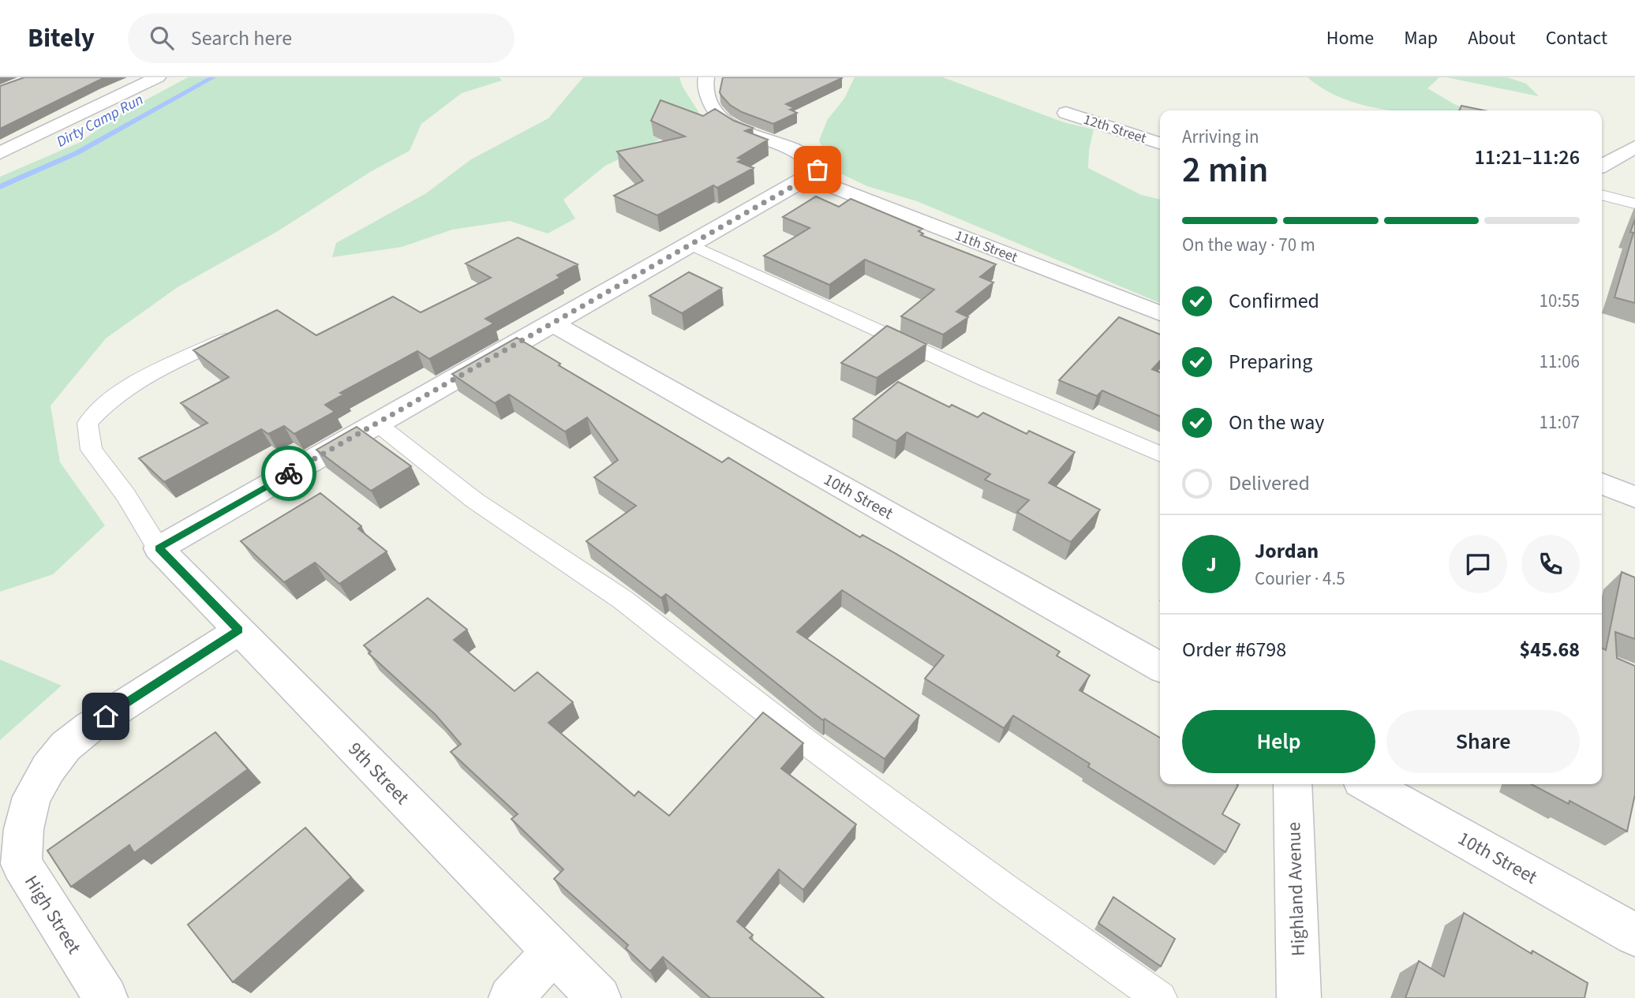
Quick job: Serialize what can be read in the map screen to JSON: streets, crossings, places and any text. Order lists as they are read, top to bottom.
{
  "streets": {
    "street": [
      "12th Street",
      "11th Street",
      "10th Street",
      "9th Street",
      "Highland Avenue",
      "High Street"
    ]
  },
  "crossings": [
    ["9th Street", "High Street"]
  ],
  "water": ["Dirty Camp Run"],
  "page": {
    "header": "Bitely",
    "search": "Search here",
    "nav": [
      "Home",
      "Map",
      "About",
      "Contact"
    ],
    "heading": ["2 min", "Arriving in", "11:21–11:26"],
    "panel": [
      "Jordan",
      "Courier · 4.5",
      "Order #6798",
      "$45.68"
    ],
    "bar": "On the way · 70 m",
    "list": [
      ["Confirmed", "10:55"],
      ["Preparing", "11:06"],
      ["On the way", "11:07"],
      "Delivered"
    ],
    "round": "J",
    "buttons": ["Help", "Share"]
  }
}
